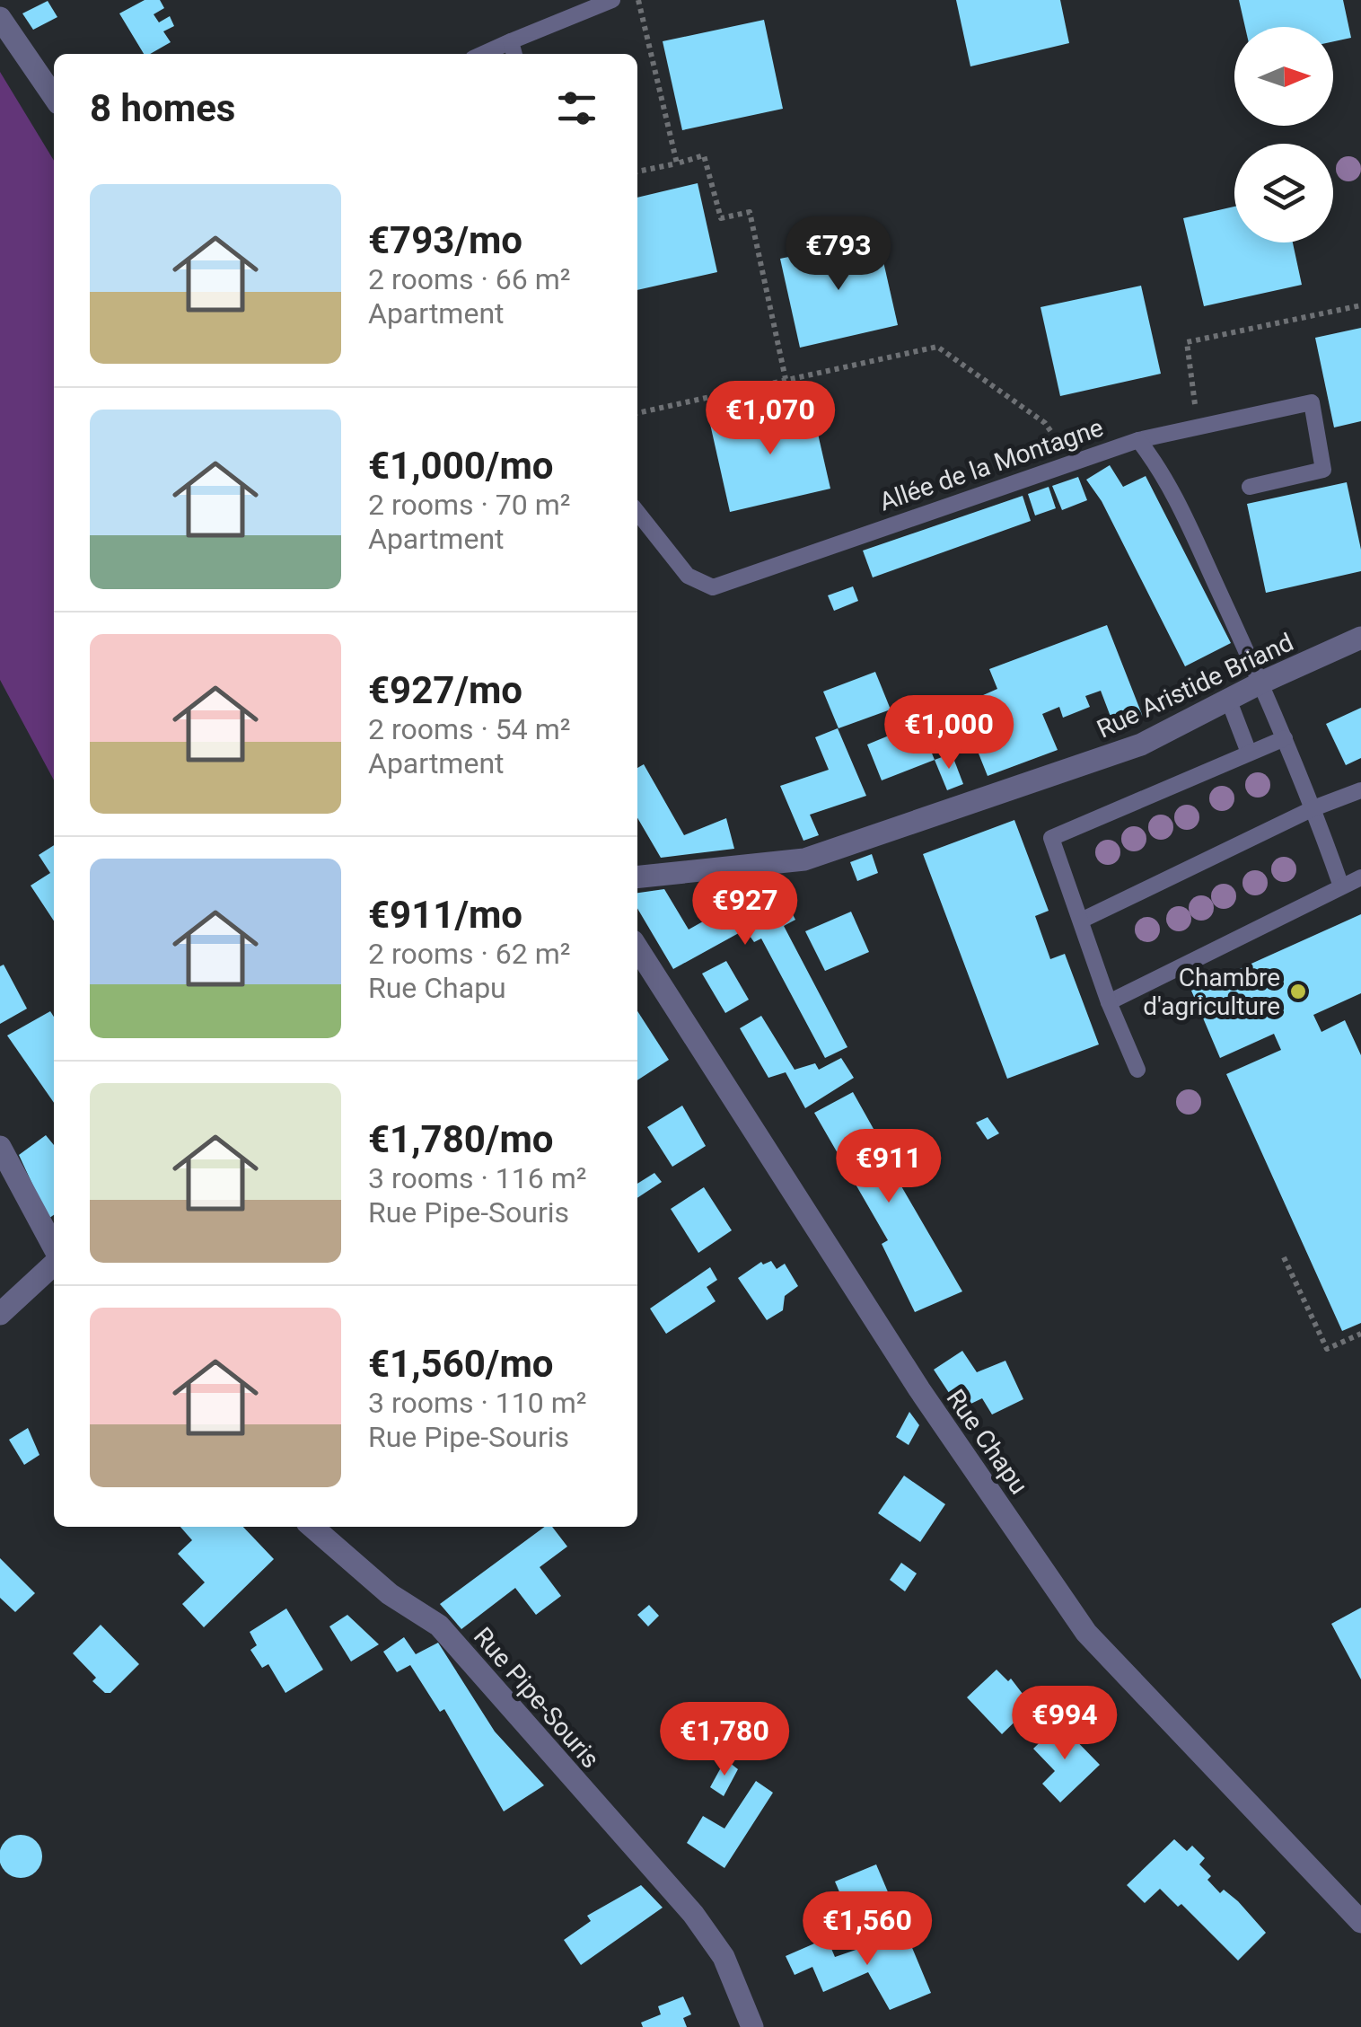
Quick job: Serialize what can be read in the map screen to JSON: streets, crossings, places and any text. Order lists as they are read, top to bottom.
{
  "streets": {
    "street": ["Rue Aristide Briand", "Rue Chapu", "Rue Pipe-Souris"],
    "lane": ["Allée de la Montagne"]
  },
  "crossings": [
    ["Allée de la Montagne", "Rue Aristide Briand"]
  ],
  "places": ["Chambre d'agriculture"],
  "north": "right",
  "page": {
    "heading": "8 homes",
    "list": [
      {
        "name": "€793/mo",
        "note": "2 rooms · 66 m² · Apartment"
      },
      {
        "name": "€1,000/mo",
        "note": "2 rooms · 70 m² · Apartment"
      },
      {
        "name": "€927/mo",
        "note": "2 rooms · 54 m² · Apartment"
      },
      {
        "name": "€911/mo",
        "note": "2 rooms · 62 m² · Rue Chapu"
      },
      {
        "name": "€1,780/mo",
        "note": "3 rooms · 116 m² · Rue Pipe-Souris"
      },
      {
        "name": "€1,560/mo",
        "note": "3 rooms · 110 m² · Rue Pipe-Souris"
      }
    ],
    "price": [
      "€793",
      "€1,070",
      "€1,000",
      "€927",
      "€911",
      "€994",
      "€1,780",
      "€1,560"
    ]
  }
}
